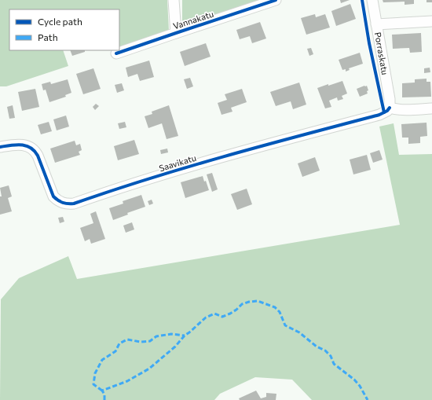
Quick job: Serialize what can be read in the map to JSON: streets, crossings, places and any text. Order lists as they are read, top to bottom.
{
  "streets": {
    "street": ["Vannakatu", "Porraskatu", "Saavikatu"]
  },
  "crossings": [
    ["Porraskatu", "Saavikatu"]
  ],
  "legend": ["Cycle path", "Path"]
}
